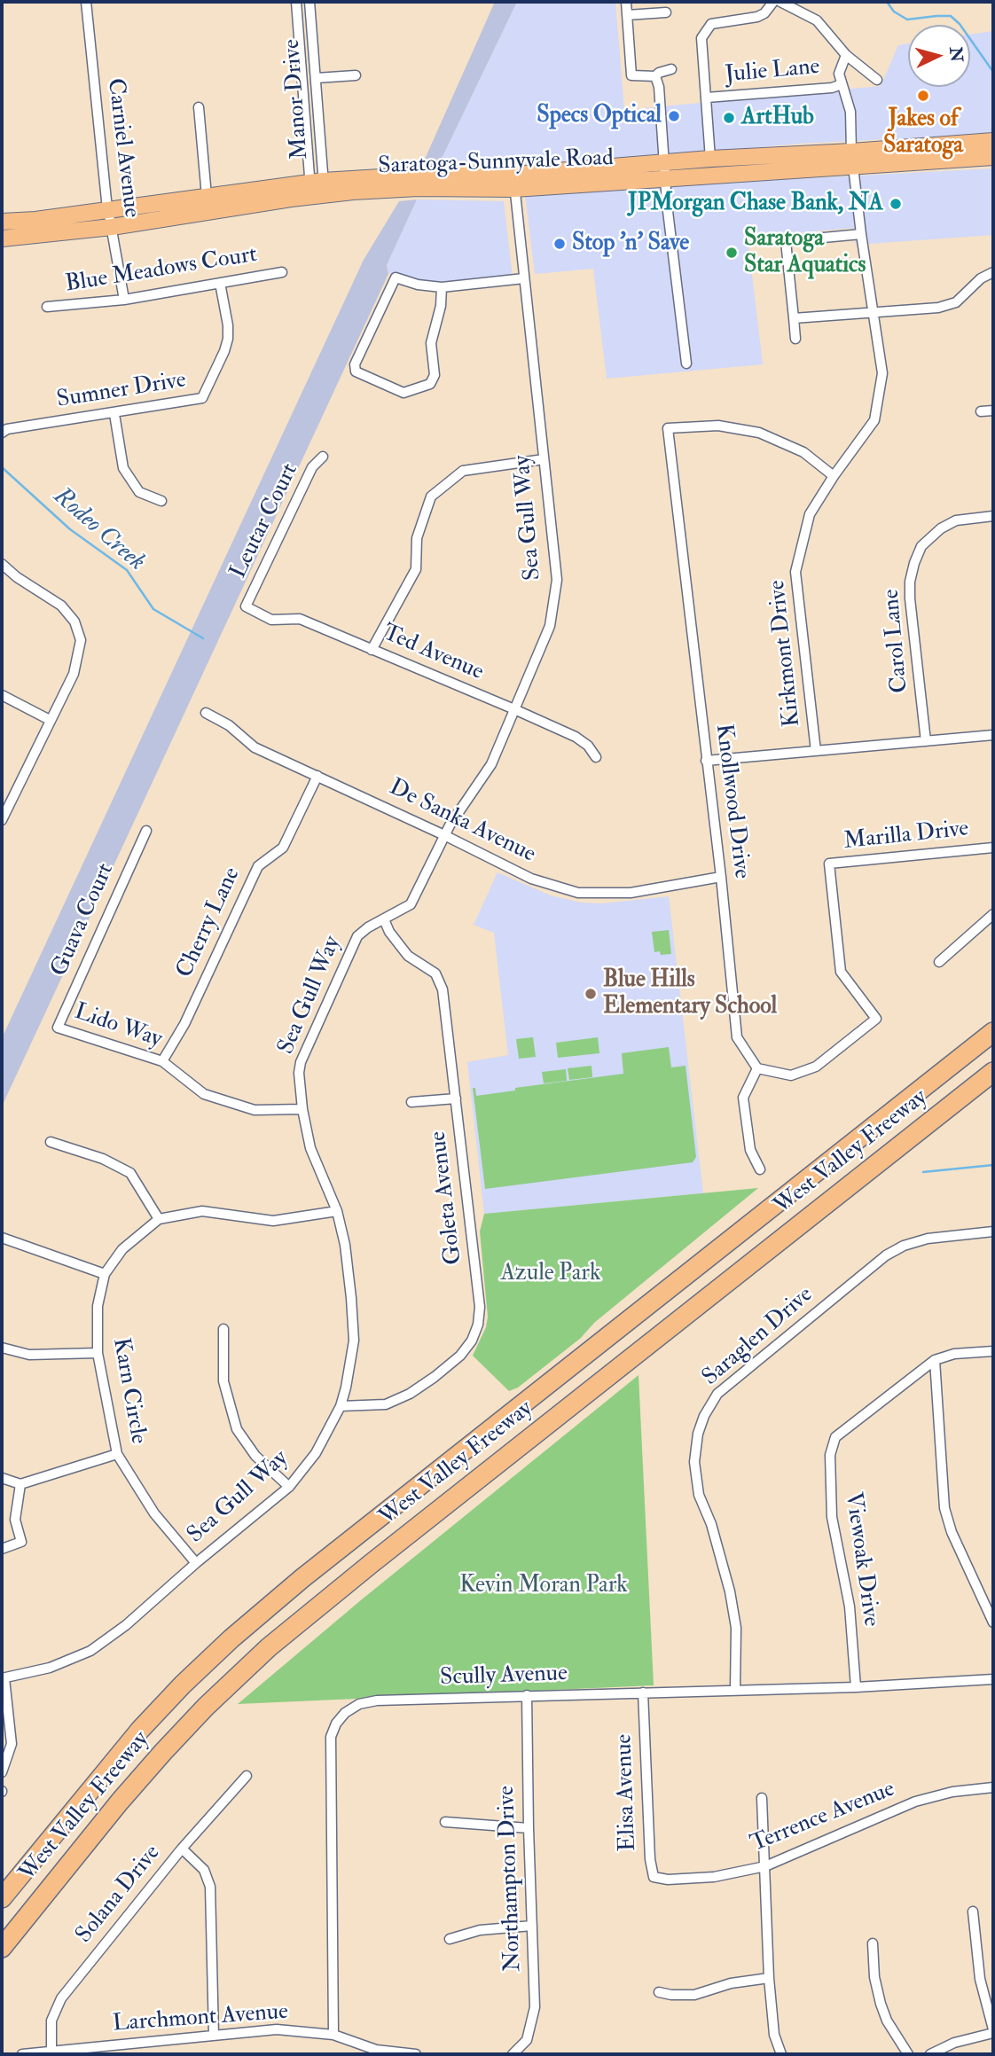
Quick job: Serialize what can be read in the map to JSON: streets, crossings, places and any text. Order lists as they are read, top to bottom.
{
  "streets": {
    "highway": ["West Valley Freeway"],
    "main road": ["Saratoga-Sunnyvale Road"],
    "street": [
      "Julie Lane",
      "Manor Drive",
      "Carniel Avenue",
      "Blue Meadows Court",
      "Sumner Drive",
      "Sea Gull Way",
      "Leutar Court",
      "Carol Lane",
      "Ted Avenue",
      "Kirkmont Drive",
      "Knollwood Drive",
      "De Sanka Avenue",
      "Marilla Drive",
      "Guava Court",
      "Cherry Lane",
      "Lido Way",
      "Goleta Avenue",
      "Saraglen Drive",
      "Karn Circle",
      "Viewoak Drive",
      "Scully Avenue",
      "Elisa Avenue",
      "Terrence Avenue",
      "Northampton Drive",
      "Solana Drive",
      "Larchmont Avenue"
    ]
  },
  "crossings": [
    ["Julie Lane", "Saratoga-Sunnyvale Road"],
    ["Julie Lane", "Kirkmont Drive"],
    ["Manor Drive", "Saratoga-Sunnyvale Road"],
    ["Carniel Avenue", "Saratoga-Sunnyvale Road"],
    ["Carniel Avenue", "Blue Meadows Court"],
    ["Saratoga-Sunnyvale Road", "Sea Gull Way"],
    ["Saratoga-Sunnyvale Road", "Kirkmont Drive"],
    ["Blue Meadows Court", "Sumner Drive"],
    ["Sea Gull Way", "Ted Avenue"],
    ["Sea Gull Way", "De Sanka Avenue"],
    ["Sea Gull Way", "Lido Way"],
    ["Sea Gull Way", "Goleta Avenue"],
    ["Sea Gull Way", "Karn Circle"],
    ["Leutar Court", "Ted Avenue"],
    ["Kirkmont Drive", "Knollwood Drive"],
    ["Knollwood Drive", "De Sanka Avenue"],
    ["Knollwood Drive", "Marilla Drive"],
    ["De Sanka Avenue", "Cherry Lane"],
    ["Guava Court", "Lido Way"],
    ["Cherry Lane", "Lido Way"],
    ["Saraglen Drive", "Scully Avenue"],
    ["Viewoak Drive", "Scully Avenue"],
    ["Scully Avenue", "Elisa Avenue"],
    ["Scully Avenue", "Northampton Drive"],
    ["Scully Avenue", "Larchmont Avenue"],
    ["Elisa Avenue", "Terrence Avenue"],
    ["Solana Drive", "Larchmont Avenue"]
  ],
  "water": ["Rodeo Creek"],
  "parks": ["Azule Park", "Kevin Moran Park"],
  "places": [
    "Jakes of Saratoga",
    "Specs Optical",
    "ArtHub",
    "JPMorgan Chase Bank, NA",
    "Stop ’n’ Save",
    "Saratoga Star Aquatics",
    "Blue Hills Elementary School"
  ],
  "north": "right"
}
